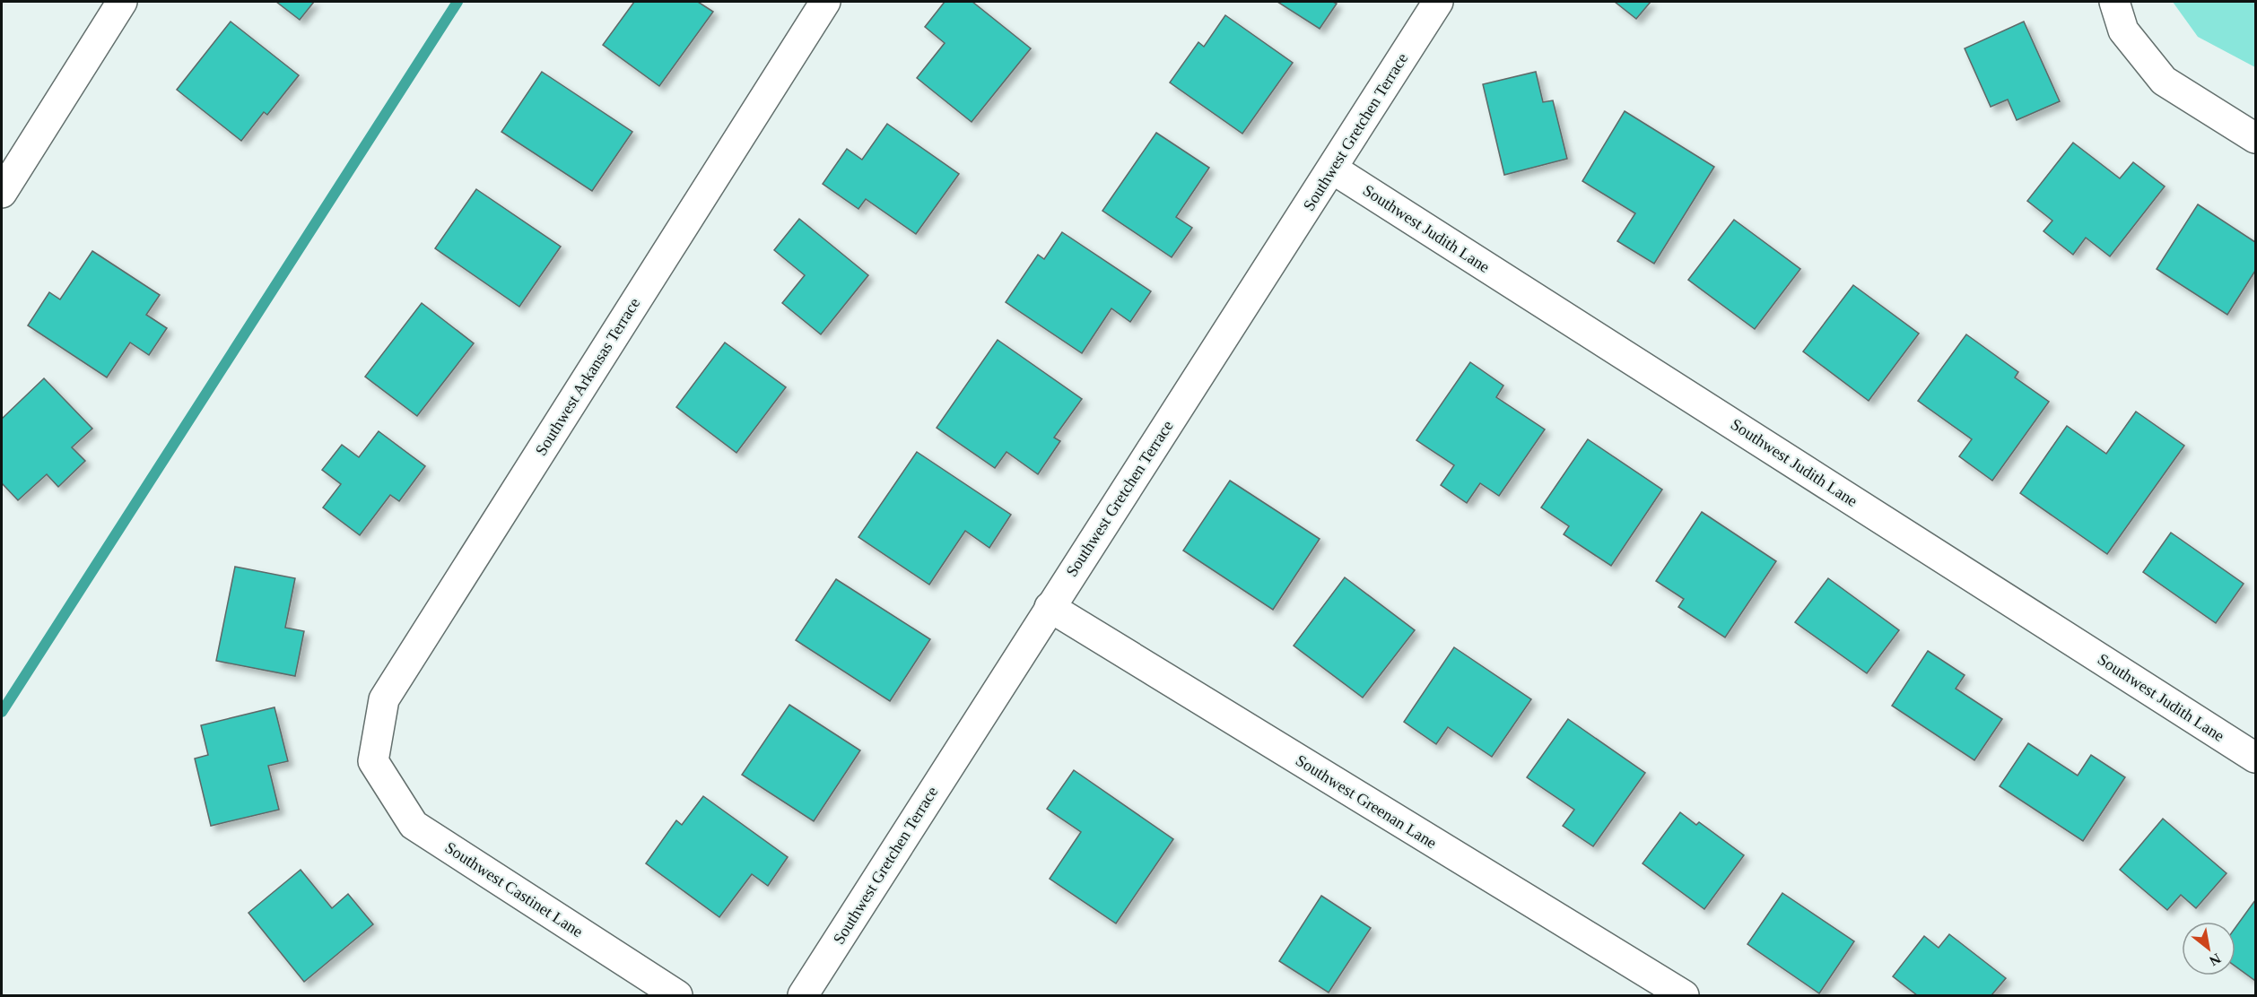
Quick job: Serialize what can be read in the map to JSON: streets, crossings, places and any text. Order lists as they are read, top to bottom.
{
  "streets": {
    "street": [
      "Southwest Gretchen Terrace",
      "Southwest Judith Lane",
      "Southwest Arkansas Terrace",
      "Southwest Greenan Lane",
      "Southwest Castinet Lane"
    ]
  },
  "crossings": [
    ["Southwest Gretchen Terrace", "Southwest Judith Lane"],
    ["Southwest Gretchen Terrace", "Southwest Greenan Lane"],
    ["Southwest Arkansas Terrace", "Southwest Castinet Lane"]
  ],
  "north": "bottom right"
}
